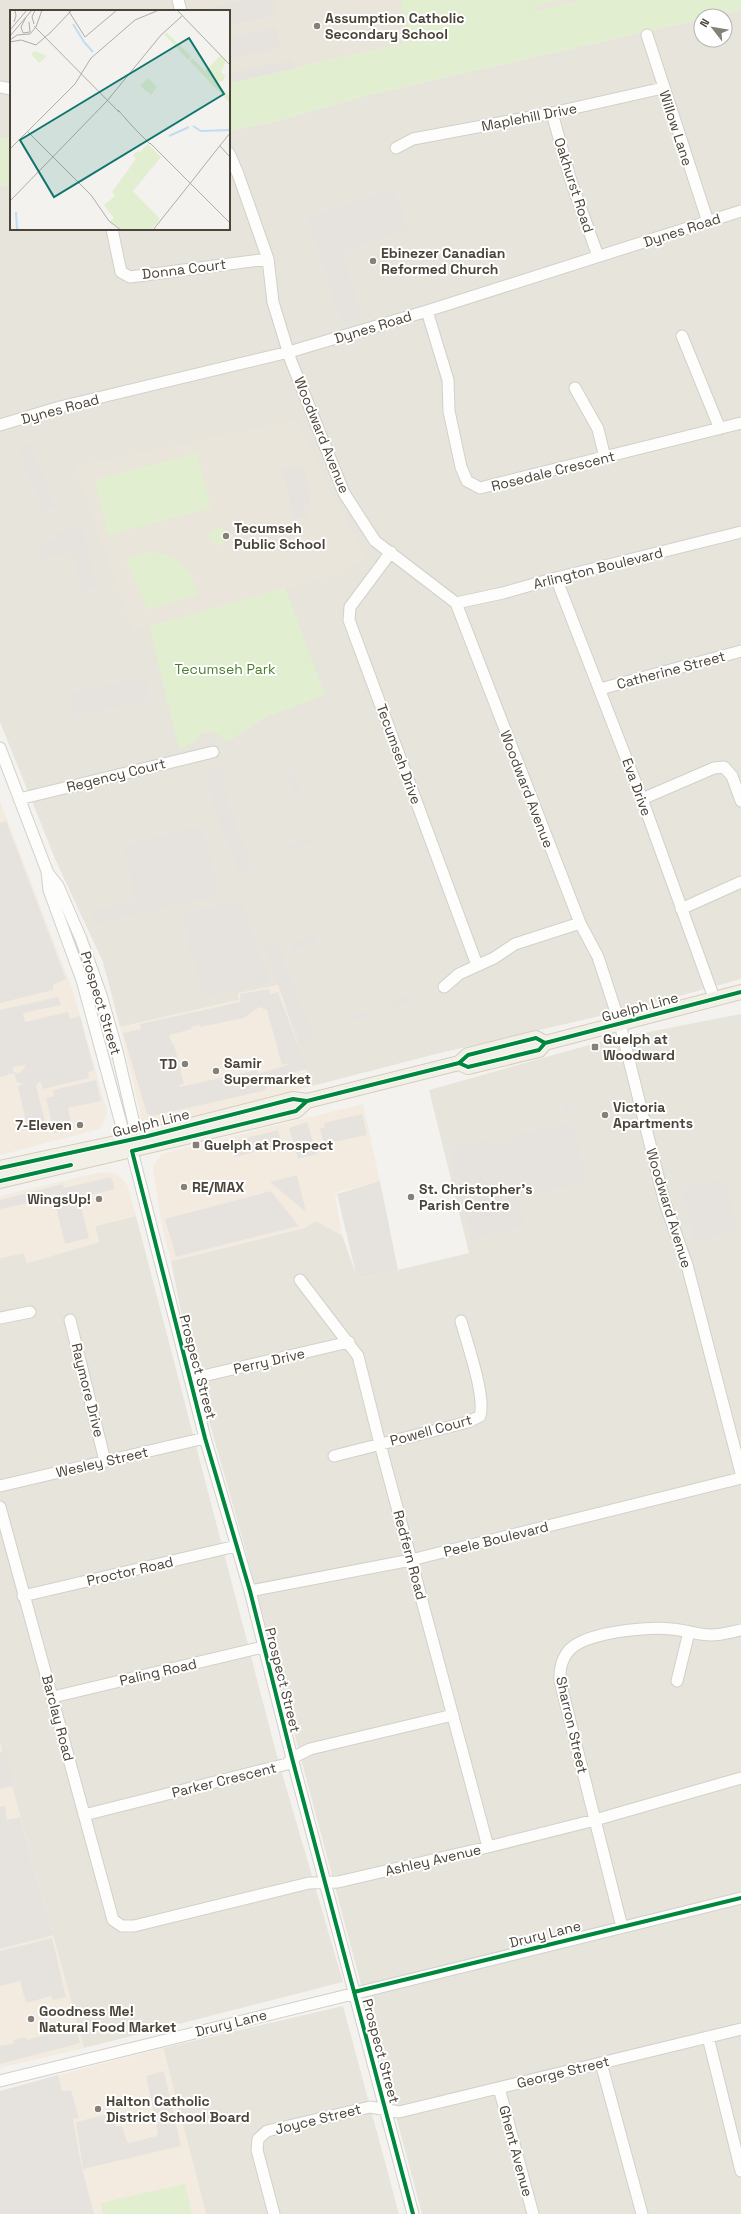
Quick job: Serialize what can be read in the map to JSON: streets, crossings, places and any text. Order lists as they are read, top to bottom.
{
  "streets": {
    "main road": ["Guelph Line"],
    "street": [
      "Maplehill Drive",
      "Willow Lane",
      "Oakhurst Road",
      "Dynes Road",
      "Donna Court",
      "Woodward Avenue",
      "Rosedale Crescent",
      "Arlington Boulevard",
      "Catherine Street",
      "Tecumseh Drive",
      "Regency Court",
      "Eva Drive",
      "Prospect Street",
      "Perry Drive",
      "Raymore Drive",
      "Powell Court",
      "Wesley Street",
      "Peele Boulevard",
      "Redfern Road",
      "Proctor Road",
      "Paling Road",
      "Barclay Road",
      "Sharron Street",
      "Parker Crescent",
      "Ashley Avenue",
      "Drury Lane",
      "George Street",
      "Joyce Street",
      "Ghent Avenue"
    ]
  },
  "crossings": [
    ["Maplehill Drive", "Willow Lane"],
    ["Maplehill Drive", "Oakhurst Road"],
    ["Willow Lane", "Dynes Road"],
    ["Oakhurst Road", "Dynes Road"],
    ["Dynes Road", "Woodward Avenue"],
    ["Dynes Road", "Rosedale Crescent"],
    ["Donna Court", "Woodward Avenue"],
    ["Woodward Avenue", "Arlington Boulevard"],
    ["Woodward Avenue", "Tecumseh Drive"],
    ["Woodward Avenue", "Guelph Line"],
    ["Arlington Boulevard", "Eva Drive"],
    ["Catherine Street", "Eva Drive"],
    ["Regency Court", "Prospect Street"],
    ["Eva Drive", "Guelph Line"],
    ["Prospect Street", "Guelph Line"],
    ["Prospect Street", "Perry Drive"],
    ["Prospect Street", "Wesley Street"],
    ["Prospect Street", "Peele Boulevard"],
    ["Prospect Street", "Proctor Road"],
    ["Prospect Street", "Paling Road"],
    ["Prospect Street", "Parker Crescent"],
    ["Prospect Street", "Ashley Avenue"],
    ["Prospect Street", "Drury Lane"],
    ["Prospect Street", "George Street"],
    ["Prospect Street", "Joyce Street"],
    ["Perry Drive", "Redfern Road"],
    ["Raymore Drive", "Wesley Street"],
    ["Powell Court", "Redfern Road"],
    ["Peele Boulevard", "Redfern Road"],
    ["Redfern Road", "Parker Crescent"],
    ["Redfern Road", "Ashley Avenue"],
    ["Proctor Road", "Barclay Road"],
    ["Paling Road", "Barclay Road"],
    ["Barclay Road", "Parker Crescent"],
    ["Barclay Road", "Ashley Avenue"],
    ["Sharron Street", "Ashley Avenue"],
    ["Sharron Street", "Drury Lane"],
    ["George Street", "Joyce Street"],
    ["George Street", "Ghent Avenue"]
  ],
  "parks": ["Tecumseh Park"],
  "places": {
    "other": [
      "Assumption Catholic Secondary School",
      "Ebinezer Canadian Reformed Church",
      "Tecumseh Public School",
      "TD",
      "Samir Supermarket",
      "Victoria Apartments",
      "7-Eleven",
      "RE/MAX",
      "St. Christopher's Parish Centre",
      "WingsUp!",
      "Goodness Me! Natural Food Market",
      "Halton Catholic District School Board"
    ],
    "transit": ["Guelph at Woodward", "Guelph at Prospect"]
  },
  "north": "top left"
}
